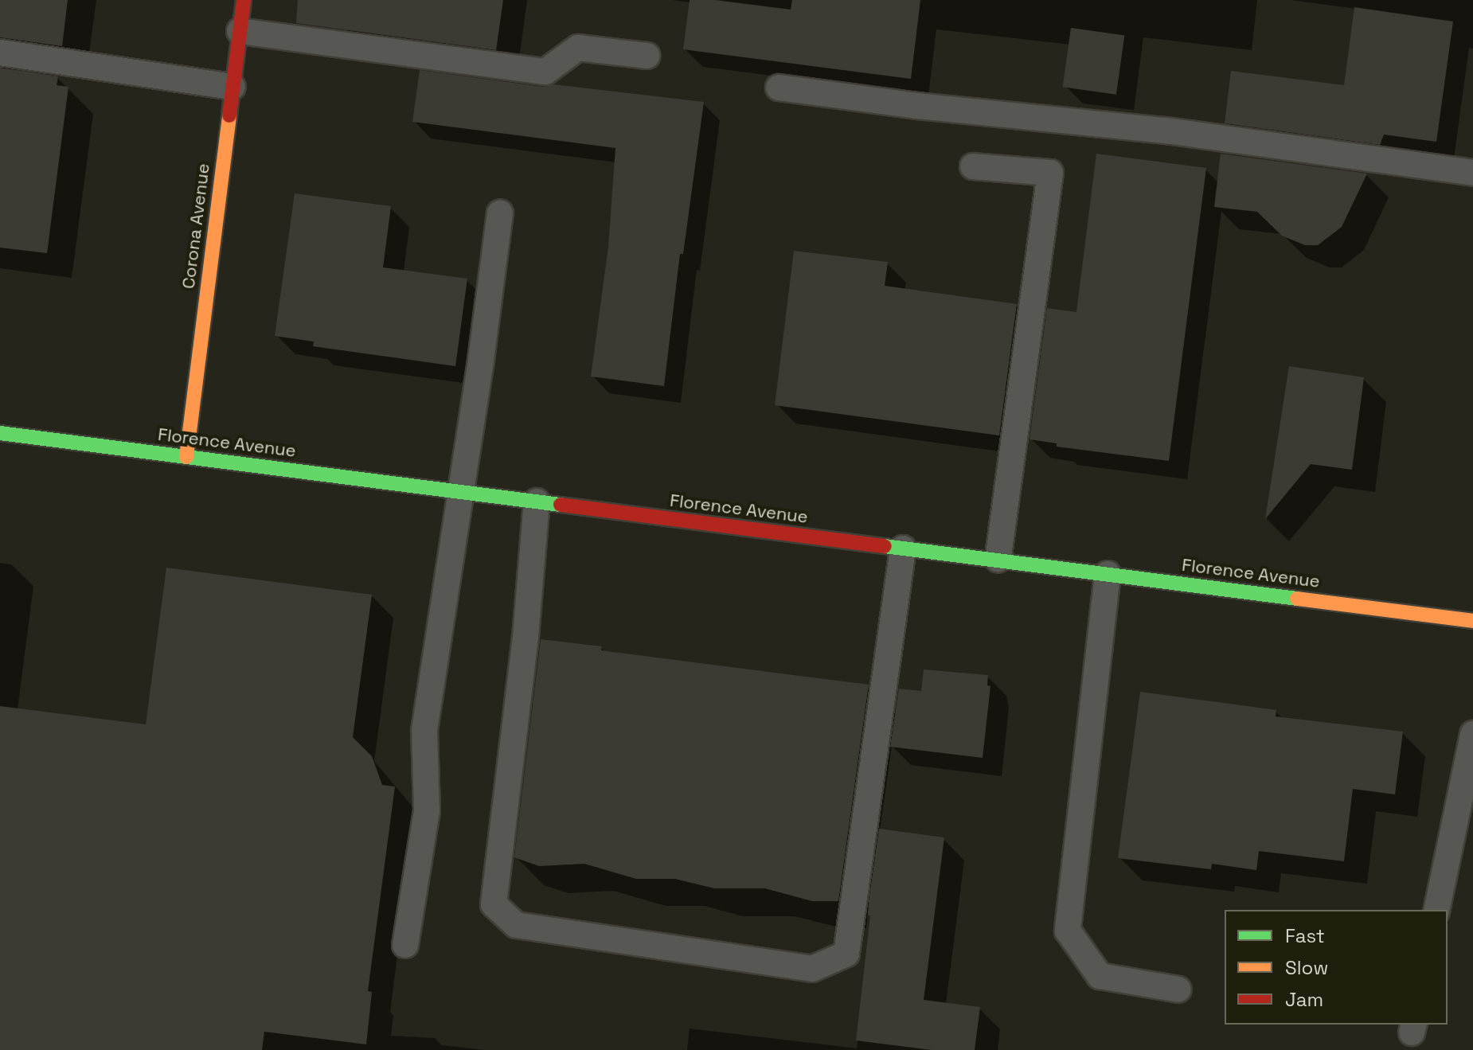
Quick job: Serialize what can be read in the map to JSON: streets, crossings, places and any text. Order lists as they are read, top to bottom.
{
  "streets": {
    "main road": ["Corona Avenue", "Florence Avenue"]
  },
  "crossings": [
    ["Corona Avenue", "Florence Avenue"]
  ],
  "legend": ["Fast", "Slow", "Jam"]
}
